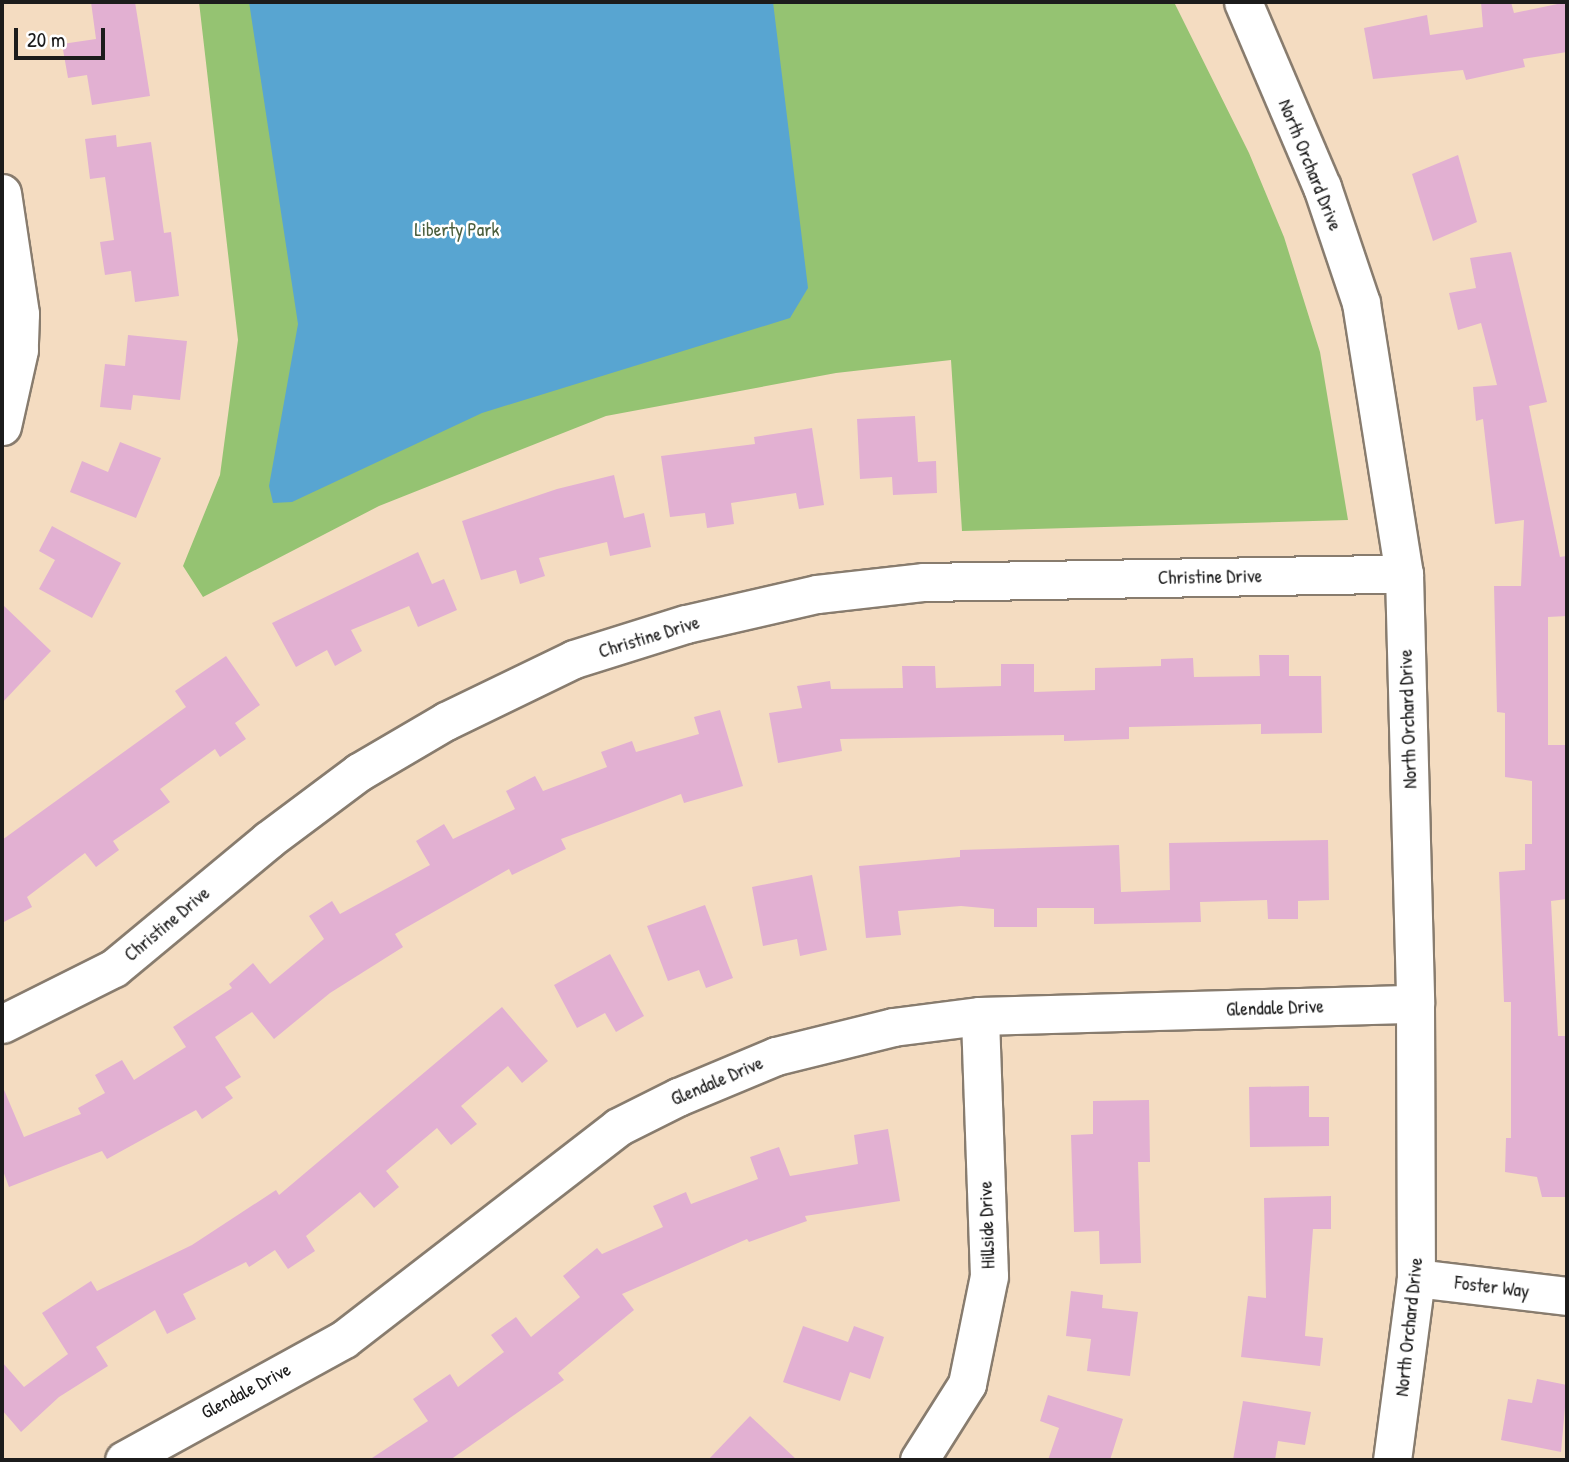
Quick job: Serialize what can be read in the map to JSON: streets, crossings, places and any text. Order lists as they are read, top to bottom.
{
  "streets": {
    "street": [
      "North Orchard Drive",
      "Christine Drive",
      "Glendale Drive",
      "Hillside Drive",
      "Foster Way"
    ]
  },
  "crossings": [
    ["North Orchard Drive", "Christine Drive"],
    ["North Orchard Drive", "Glendale Drive"],
    ["North Orchard Drive", "Foster Way"],
    ["Glendale Drive", "Hillside Drive"]
  ],
  "parks": ["Liberty Park"],
  "scale_bar": "20 m"
}
